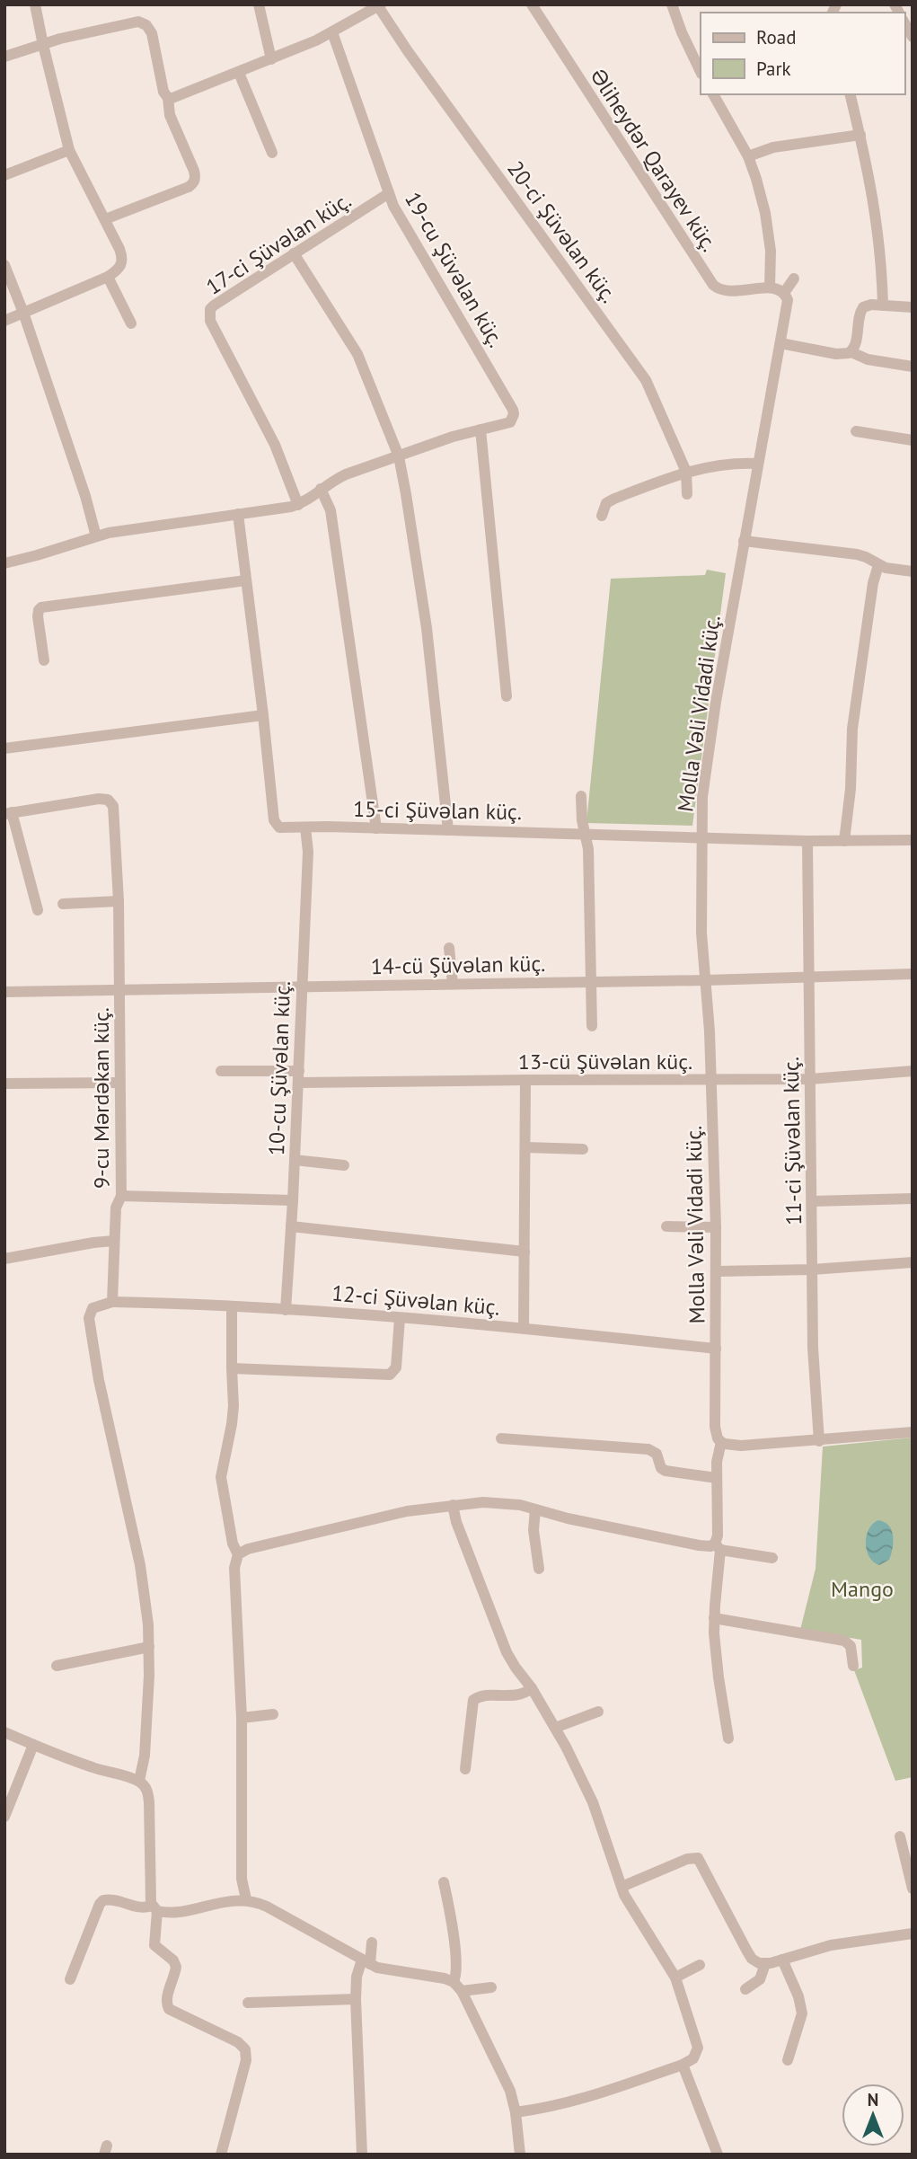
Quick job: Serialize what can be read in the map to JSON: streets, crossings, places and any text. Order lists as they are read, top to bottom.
{
  "streets": {
    "street": [
      "Əliheydər Qarayev küç.",
      "20-ci Şüvəlan küç.",
      "17-ci Şüvəlan küç.",
      "19-cu Şüvəlan küç.",
      "Molla Vəli Vidadi küç.",
      "15-ci Şüvəlan küç.",
      "14-cü Şüvəlan küç.",
      "13-cü Şüvəlan küç.",
      "10-cu Şüvəlan küç.",
      "9-cu Mərdəkan küç.",
      "11-ci Şüvəlan küç.",
      "12-ci Şüvəlan küç."
    ]
  },
  "crossings": [
    ["17-ci Şüvəlan küç.", "19-cu Şüvəlan küç."],
    ["19-cu Şüvəlan küç.", "15-ci Şüvəlan küç."],
    ["Molla Vəli Vidadi küç.", "15-ci Şüvəlan küç."],
    ["Molla Vəli Vidadi küç.", "14-cü Şüvəlan küç."],
    ["Molla Vəli Vidadi küç.", "13-cü Şüvəlan küç."],
    ["Molla Vəli Vidadi küç.", "12-ci Şüvəlan küç."],
    ["15-ci Şüvəlan küç.", "10-cu Şüvəlan küç."],
    ["15-ci Şüvəlan küç.", "11-ci Şüvəlan küç."],
    ["14-cü Şüvəlan küç.", "10-cu Şüvəlan küç."],
    ["14-cü Şüvəlan küç.", "9-cu Mərdəkan küç."],
    ["14-cü Şüvəlan küç.", "11-ci Şüvəlan küç."],
    ["13-cü Şüvəlan küç.", "10-cu Şüvəlan küç."],
    ["13-cü Şüvəlan küç.", "11-ci Şüvəlan küç."],
    ["10-cu Şüvəlan küç.", "12-ci Şüvəlan küç."],
    ["9-cu Mərdəkan küç.", "12-ci Şüvəlan küç."]
  ],
  "parks": ["Mango"],
  "legend": ["Road", "Park"],
  "north": "top"
}
